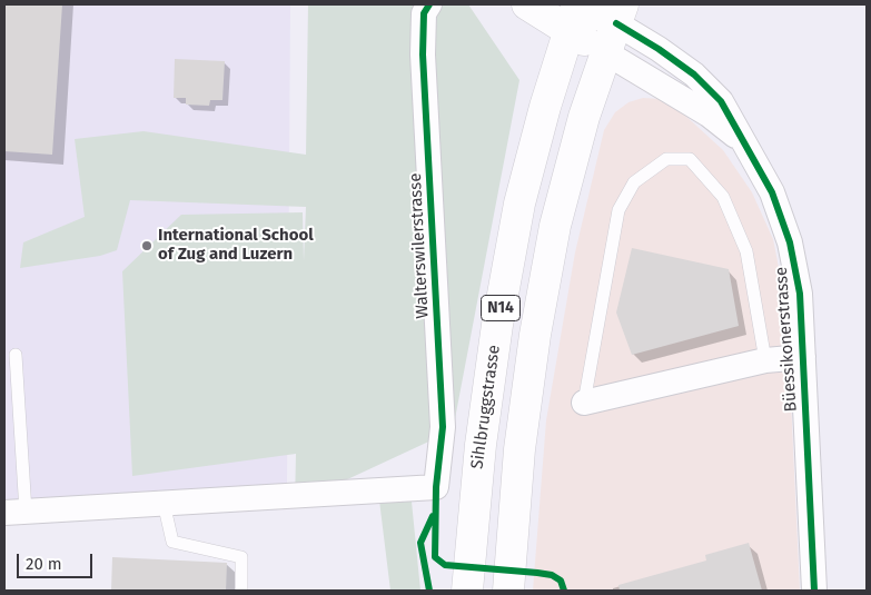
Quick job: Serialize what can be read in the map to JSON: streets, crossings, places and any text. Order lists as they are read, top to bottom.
{
  "streets": {
    "main road": ["N14", "Sihlbruggstrasse"],
    "street": ["Walterswilerstrasse", "Büessikonerstrasse"]
  },
  "crossings": [
    ["N14", "Büessikonerstrasse"]
  ],
  "places": ["International School of Zug and Luzern"],
  "scale_bar": "20 m"
}
